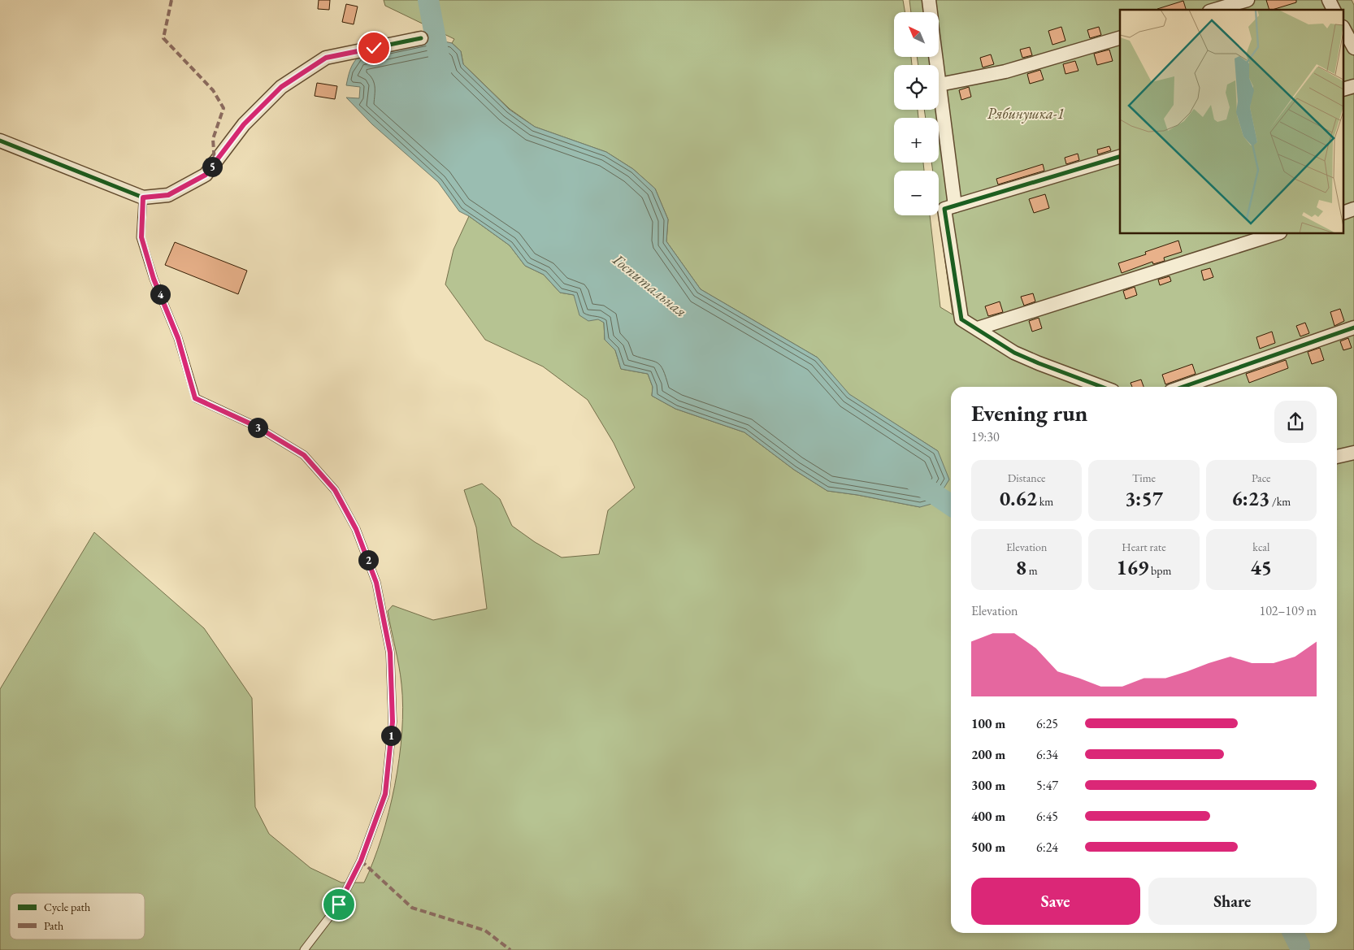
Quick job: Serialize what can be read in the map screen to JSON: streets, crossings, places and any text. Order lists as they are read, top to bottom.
{
  "water": ["Госпитальная"],
  "parks": ["Рябинушка-1"],
  "legend": ["Cycle path", "Path"],
  "north": "top left",
  "page": {
    "map_buttons": ["+", "−"],
    "pins": [
      "5",
      "4",
      "3",
      "2",
      "1"
    ],
    "heading": ["Evening run", "19:30"],
    "stats": [
      ["Distance", "0.62 km"],
      ["Time", "3:57"],
      ["Pace", "6:23 /km"],
      ["Elevation", "8 m"],
      ["Heart rate", "169 bpm"],
      ["kcal", "45"]
    ],
    "chart": ["Elevation", "102–109 m"],
    "list": [
      {
        "name": "100 m",
        "note": "6:25"
      },
      {
        "name": "200 m",
        "note": "6:34"
      },
      {
        "name": "300 m",
        "note": "5:47"
      },
      {
        "name": "400 m",
        "note": "6:45"
      },
      {
        "name": "500 m",
        "note": "6:24"
      }
    ],
    "buttons": ["Save", "Share"]
  }
}
